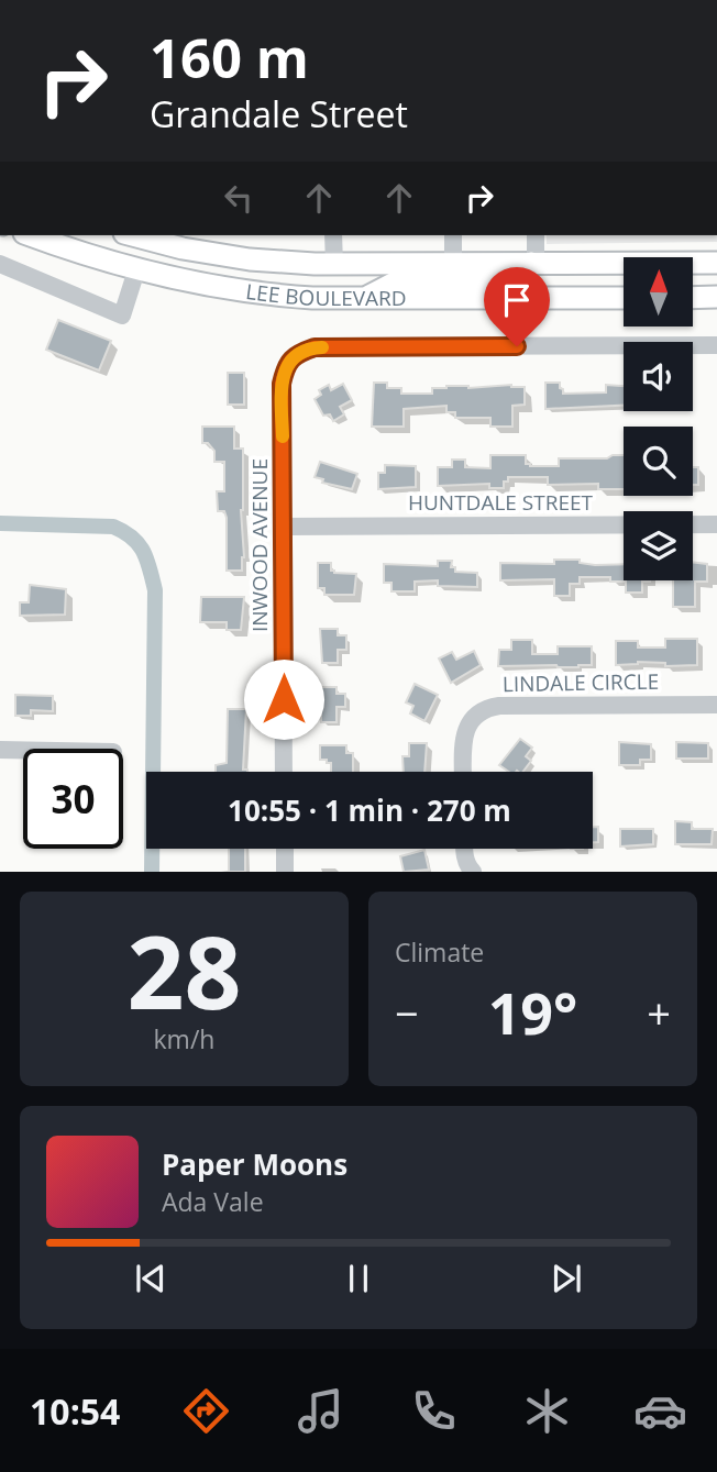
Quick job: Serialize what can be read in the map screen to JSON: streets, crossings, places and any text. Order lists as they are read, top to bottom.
{
  "streets": {
    "main road": ["LEE BOULEVARD"],
    "street": ["HUNTDALE STREET", "INWOOD AVENUE", "LINDALE CIRCLE"]
  },
  "crossings": [
    ["HUNTDALE STREET", "INWOOD AVENUE"]
  ],
  "north": "top",
  "page": {
    "turn": ["160 m", "Grandale Street"],
    "limit": "30",
    "trip": "10:55 · 1 min · 270 m",
    "tile": [
      ["28", "km/h"],
      "Climate"
    ],
    "heat": ["−", "19°", "+"],
    "song": ["Paper Moons", "Ada Vale"],
    "tabs": "10:54"
  }
}
